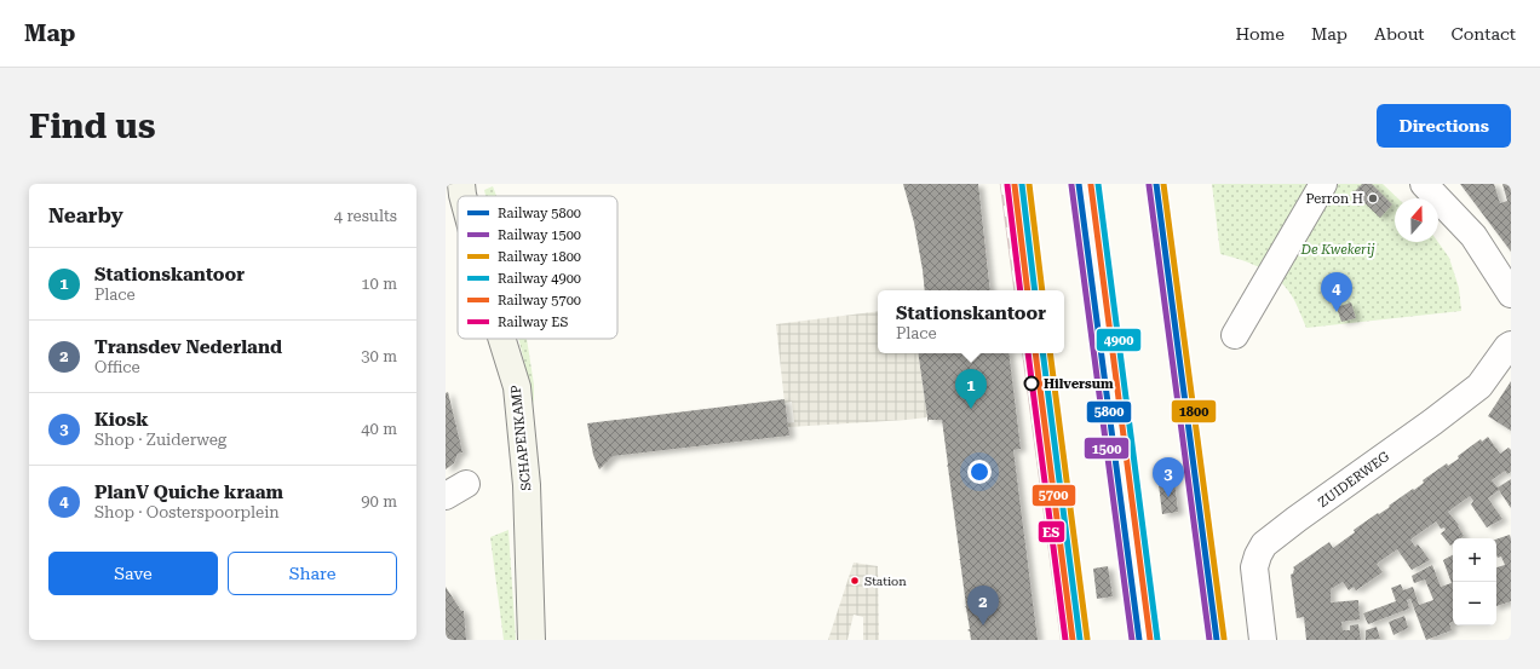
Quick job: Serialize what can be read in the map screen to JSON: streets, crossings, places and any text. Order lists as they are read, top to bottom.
{
  "streets": {
    "main road": ["SCHAPENKAMP"],
    "street": ["ZUIDERWEG"]
  },
  "parks": ["De Kwekerij"],
  "places": ["Perron H", "Hilversum", "Station"],
  "lines": [
    "rail line 5800",
    "rail line 1800",
    "rail line 4900",
    "rail line 1500",
    "rail line 5700",
    "rail line ES"
  ],
  "legend": [
    "Railway 5800",
    "Railway 1500",
    "Railway 1800",
    "Railway 4900",
    "Railway 5700",
    "Railway ES"
  ],
  "north": "top",
  "page": {
    "header": "Map",
    "nav": [
      "Home",
      "Map",
      "About",
      "Contact"
    ],
    "buttons": [
      "Directions",
      ["Save", "Share"]
    ],
    "title": "Find us",
    "heading": ["Nearby", "4 results"],
    "list": [
      {
        "mark": "1",
        "name": "Stationskantoor",
        "note": "Place",
        "value": "10 m"
      },
      {
        "mark": "2",
        "name": "Transdev Nederland",
        "note": "Office",
        "value": "30 m"
      },
      {
        "mark": "3",
        "name": "Kiosk",
        "note": "Shop · Zuiderweg",
        "value": "40 m"
      },
      {
        "mark": "4",
        "name": "PlanV Quiche kraam",
        "note": "Shop · Oosterspoorplein",
        "value": "90 m"
      }
    ],
    "pins": [
      "4",
      "1",
      "3",
      "2"
    ],
    "popup": ["Stationskantoor", "Place"],
    "map_buttons": ["+", "−"]
  }
}
